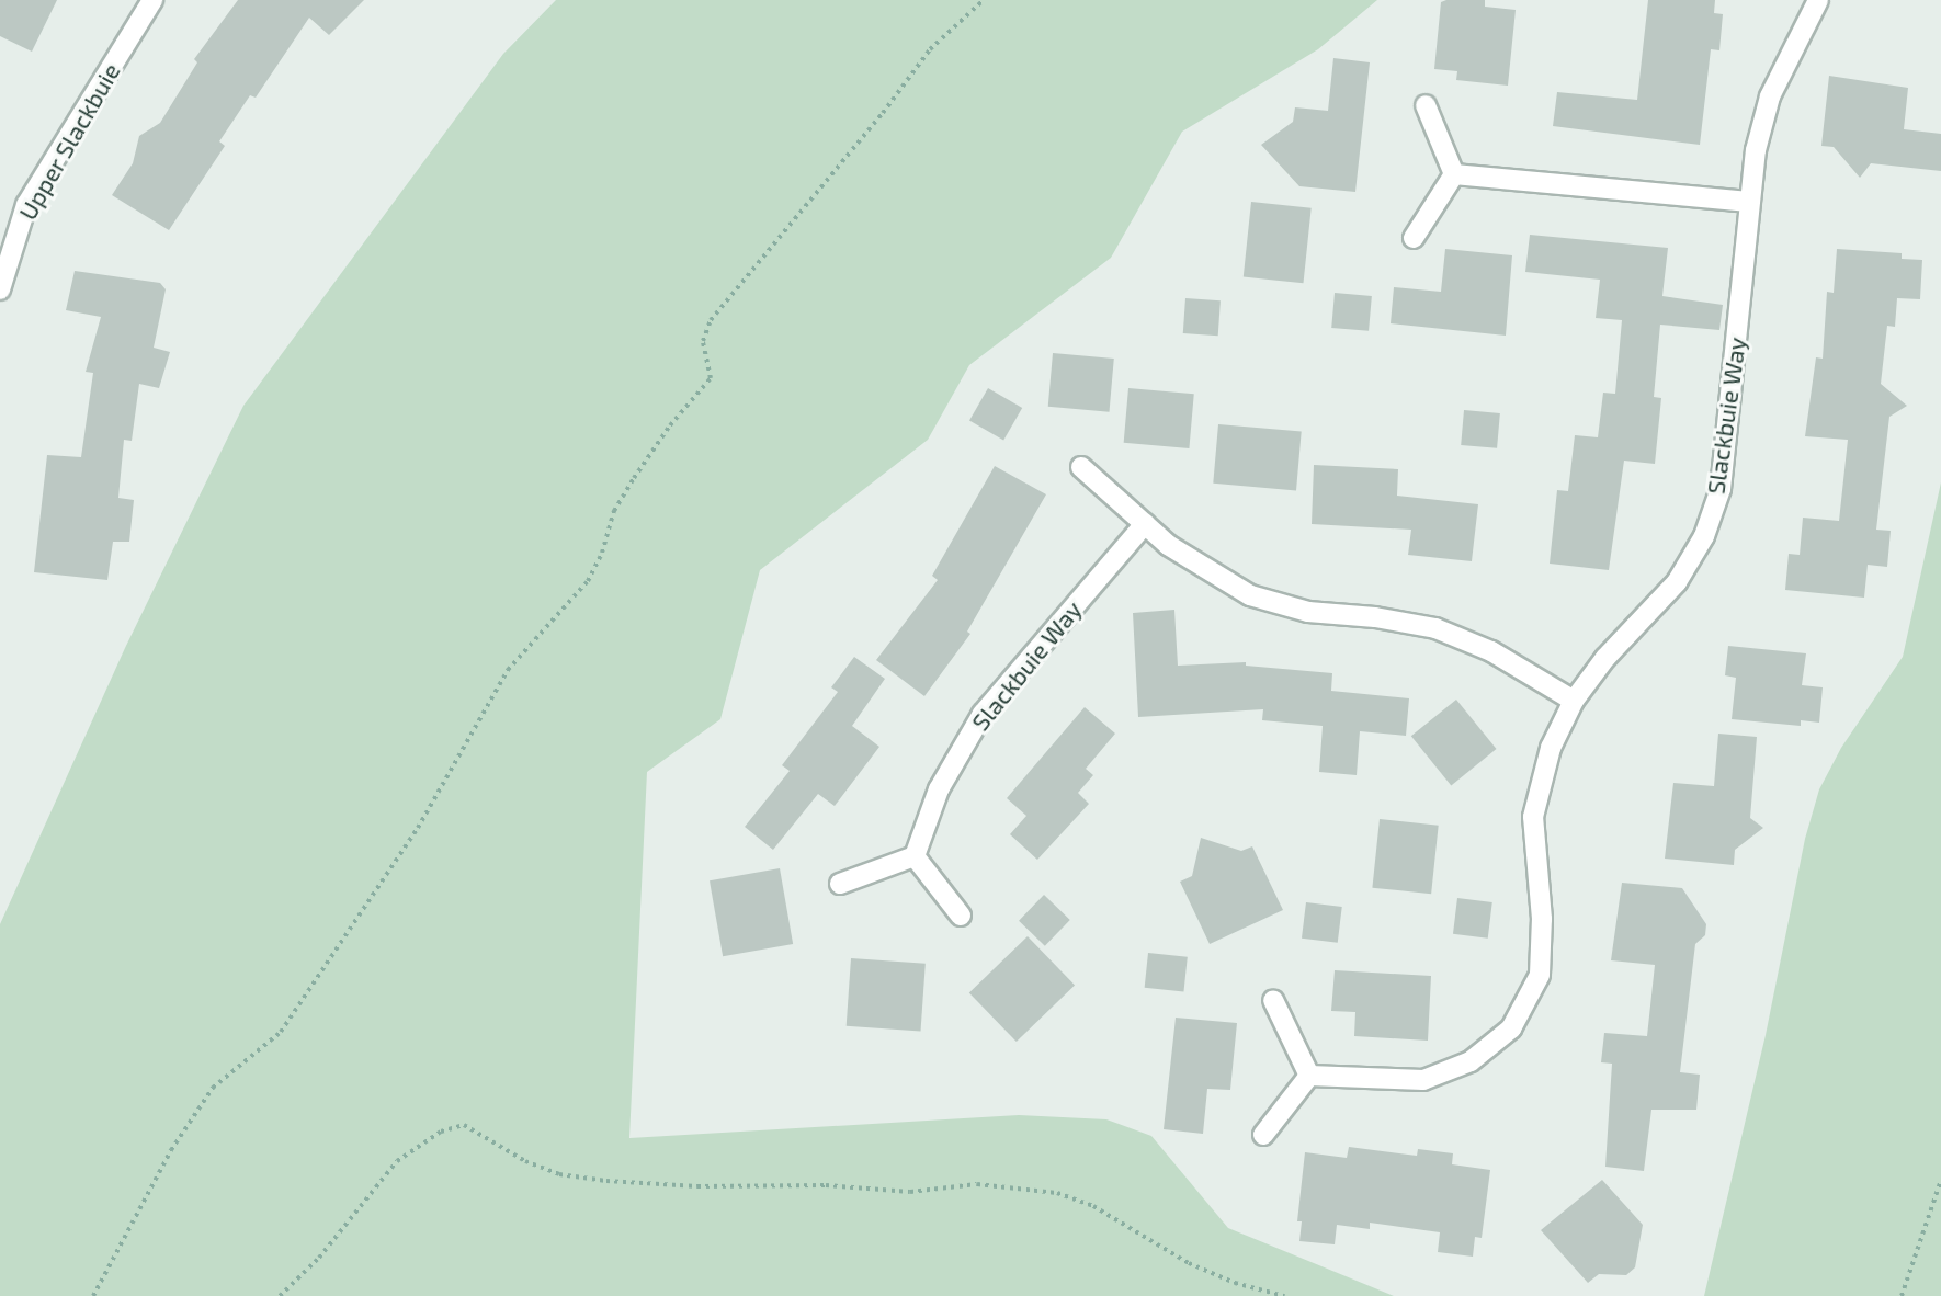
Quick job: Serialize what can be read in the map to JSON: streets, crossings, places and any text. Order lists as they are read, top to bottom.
{
  "streets": {
    "street": ["Upper Slackbuie", "Slackbuie Way"]
  }
}
